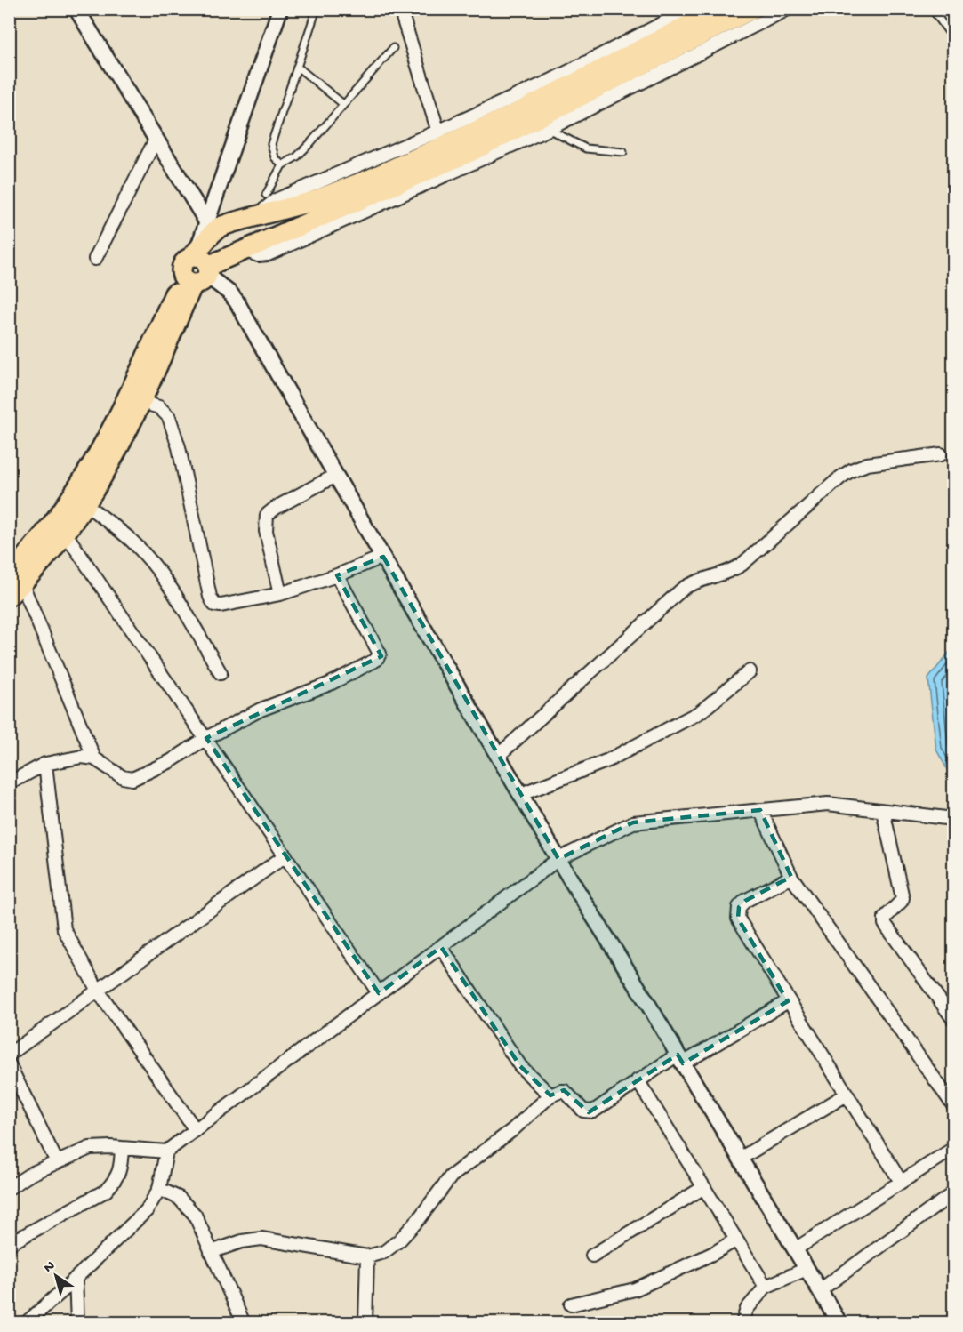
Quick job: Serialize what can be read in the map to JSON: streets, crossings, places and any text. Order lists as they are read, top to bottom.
{
  "north": "top left"
}
